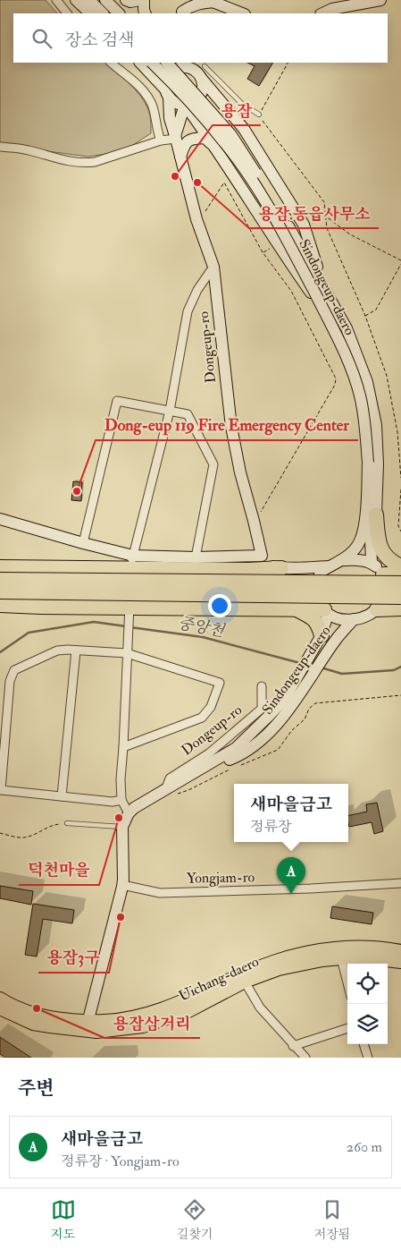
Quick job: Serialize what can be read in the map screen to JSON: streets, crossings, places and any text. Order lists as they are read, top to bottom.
{
  "streets": {
    "main road": ["Sindongeup-daero", "Dongeup-ro", "Uichang-daero"],
    "street": ["Yongjam-ro"]
  },
  "crossings": [
    ["Sindongeup-daero", "Dongeup-ro"],
    ["Dongeup-ro", "Yongjam-ro"],
    ["Dongeup-ro", "Uichang-daero"]
  ],
  "water": ["중앙천"],
  "places": [
    "용잠",
    "용잠.동읍사무소",
    "Dong-eup 119 Fire Emergency Center",
    "덕천마을",
    "용잠3구",
    "용잠삼거리"
  ],
  "page": {
    "search": "장소 검색",
    "popup": ["새마을금고", "정류장"],
    "pins": "A",
    "heading": "주변",
    "list": [
      {
        "mark": "A",
        "name": "새마을금고",
        "note": "정류장 · Yongjam-ro",
        "value": "260 m"
      }
    ],
    "nav": ["지도", "길찾기", "저장됨"]
  }
}
